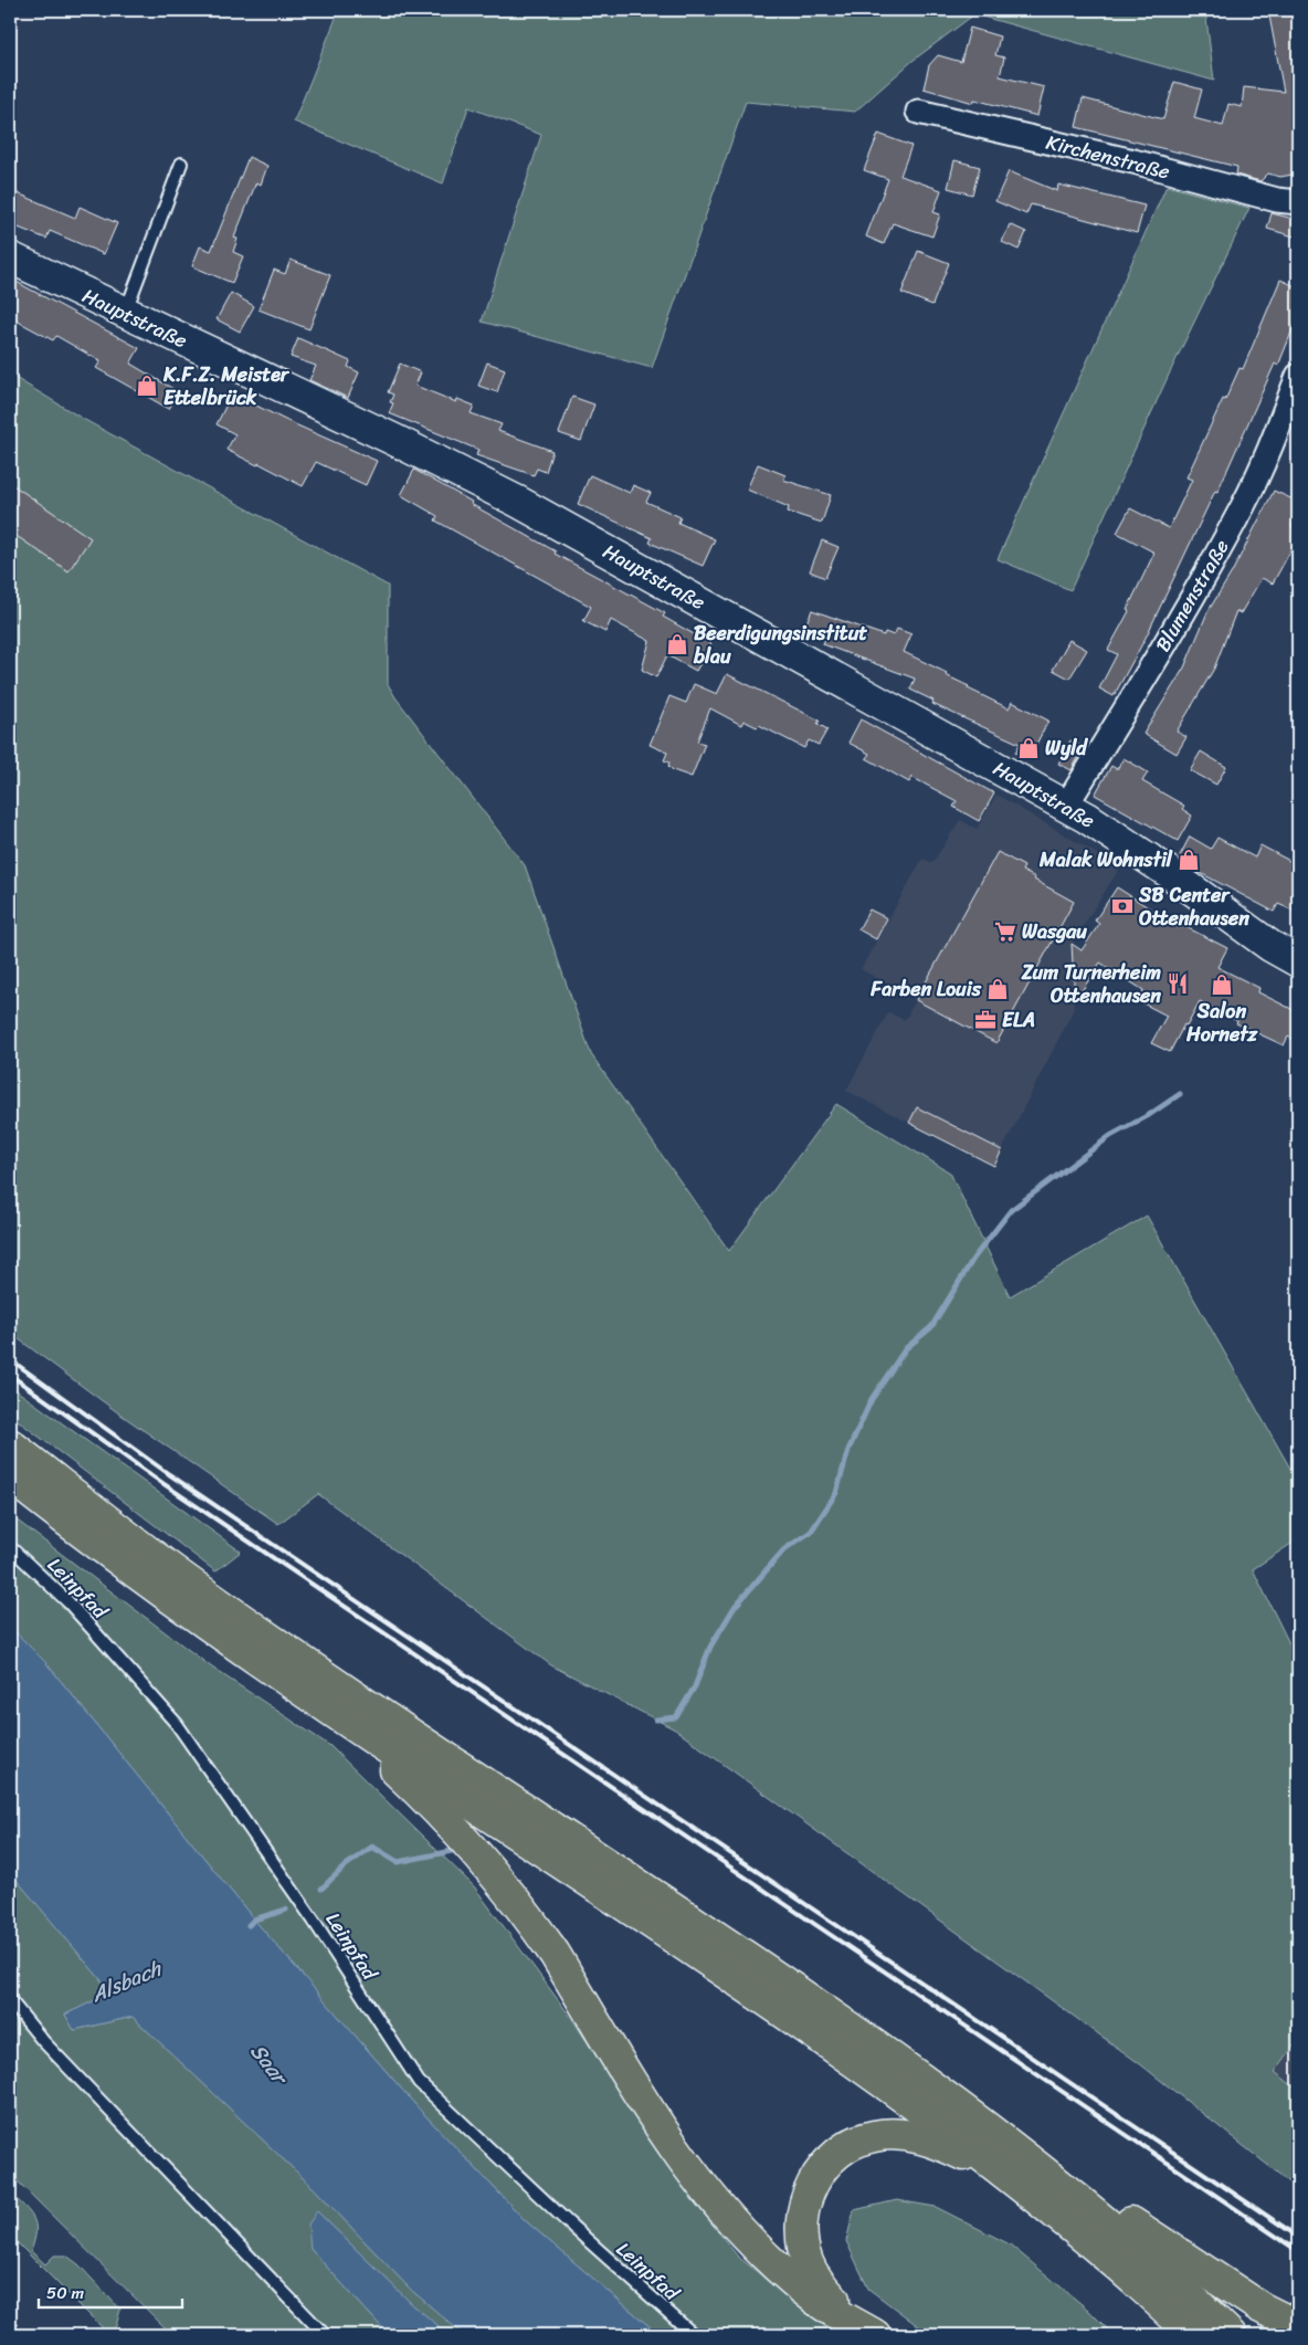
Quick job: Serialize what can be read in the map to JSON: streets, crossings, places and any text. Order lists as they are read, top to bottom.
{
  "streets": {
    "main road": ["Hauptstraße"],
    "street": ["Kirchenstraße", "Blumenstraße"],
    "lane": ["Leinpfad"]
  },
  "crossings": [
    ["Hauptstraße", "Blumenstraße"]
  ],
  "water": ["Alsbach", "Saar"],
  "places": {
    "shop": [
      "K.F.Z. Meister Ettelbrück",
      "Beerdigungsinstitut blau",
      "Wyld",
      "Malak Wohnstil",
      "Salon Hornetz",
      "Farben Louis"
    ],
    "bank": ["SB Center Ottenhausen"],
    "supermarket": ["Wasgau"],
    "restaurant": ["Zum Turnerheim Ottenhausen"],
    "office": ["ELA"]
  },
  "scale_bar": "50 m"
}
